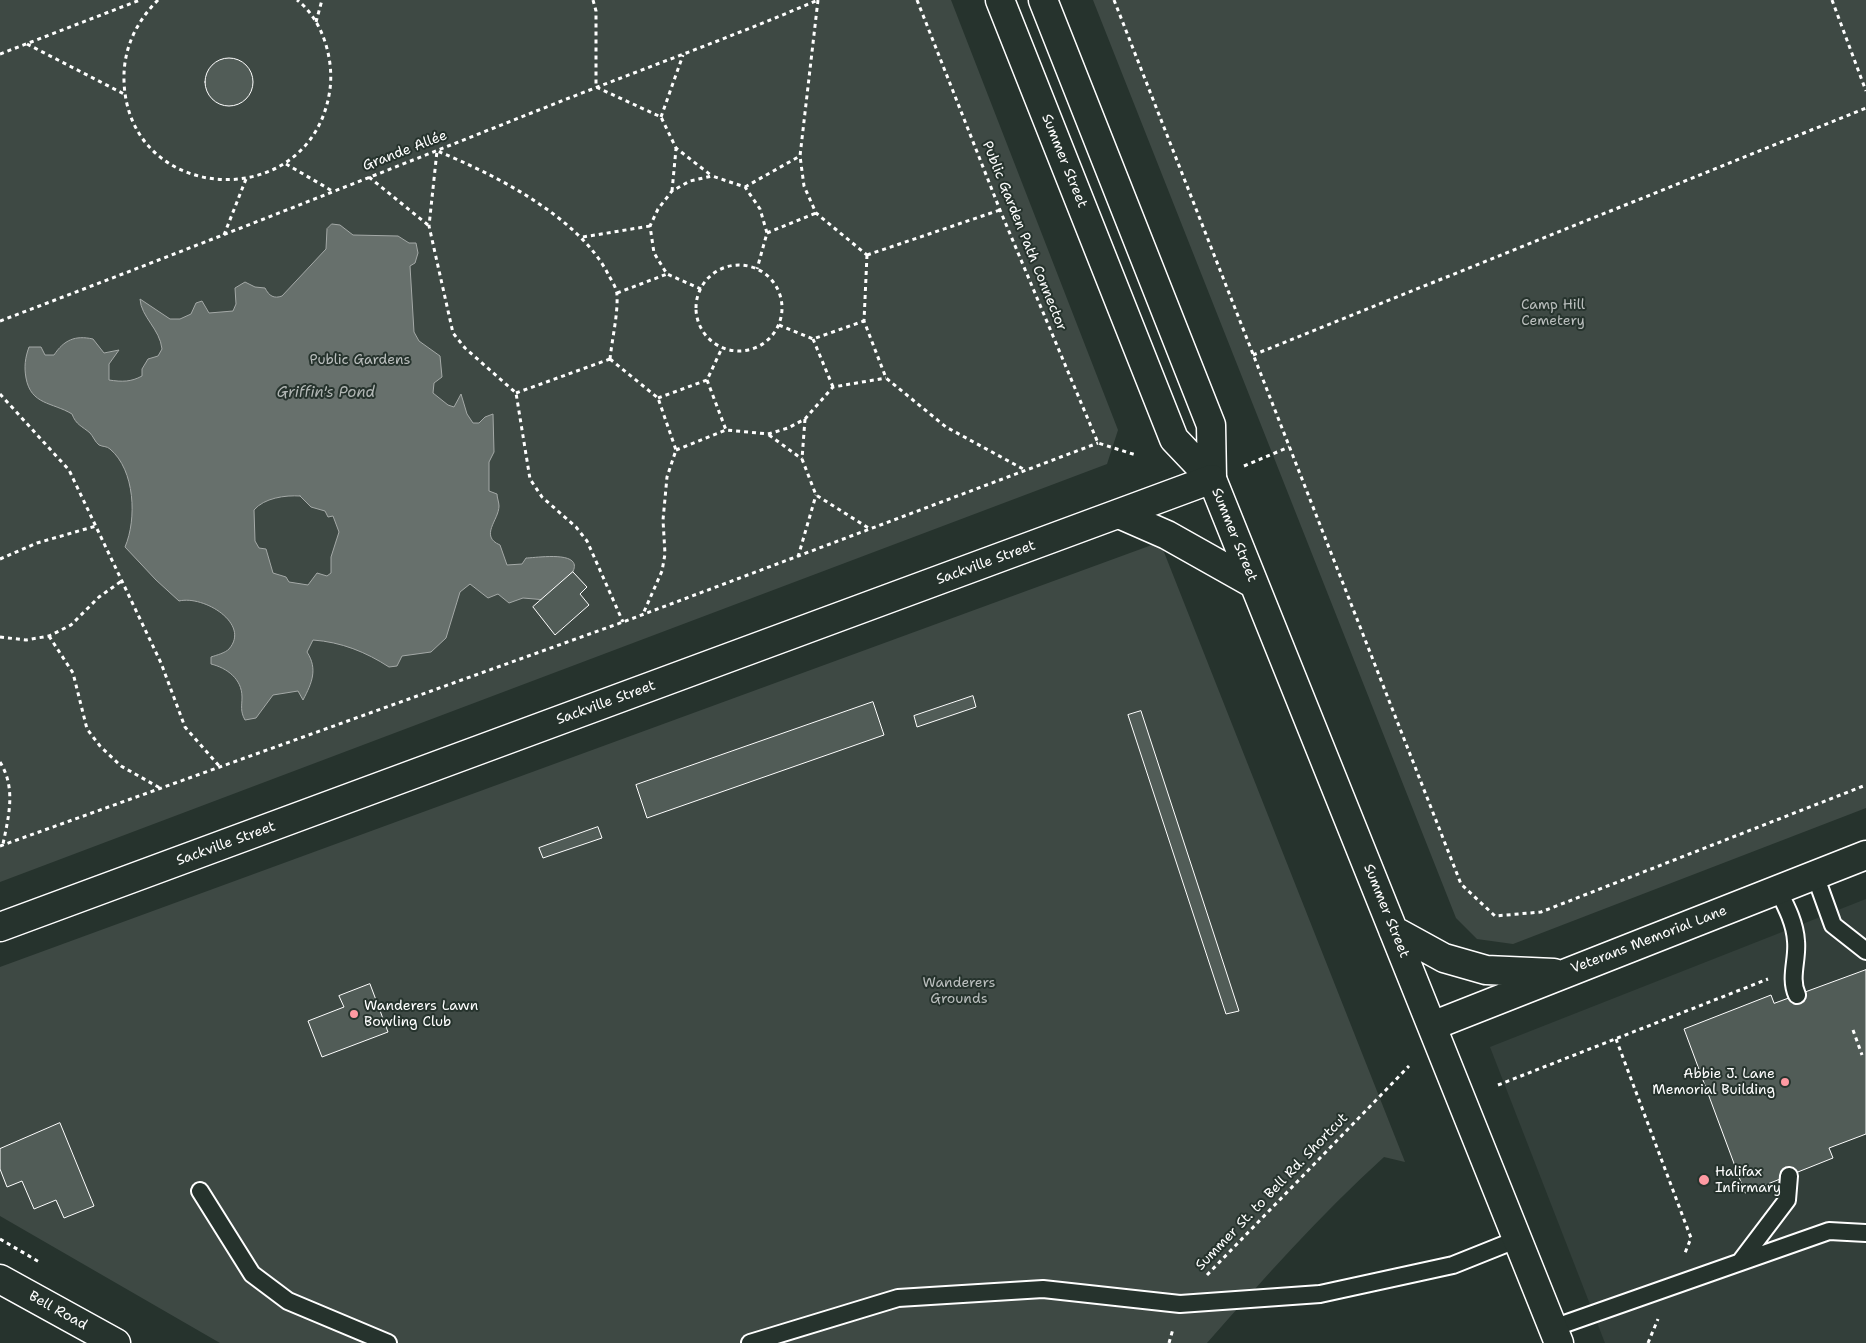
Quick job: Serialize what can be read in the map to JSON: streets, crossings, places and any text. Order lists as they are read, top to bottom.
{
  "streets": {
    "street": [
      "Summer Street",
      "Sackville Street",
      "Veterans Memorial Lane",
      "Bell Road"
    ],
    "path": ["Grande Allée", "Public Garden Path Connector", "Summer St. to Bell Rd. Shortcut"]
  },
  "crossings": [
    ["Summer Street", "Sackville Street"],
    ["Summer Street", "Veterans Memorial Lane"]
  ],
  "water": ["Griffin's Pond"],
  "parks": ["Camp Hill Cemetery", "Public Gardens", "Wanderers Grounds"],
  "places": ["Wanderers Lawn Bowling Club", "Abbie J. Lane Memorial Building", "Halifax Infirmary"]
}
